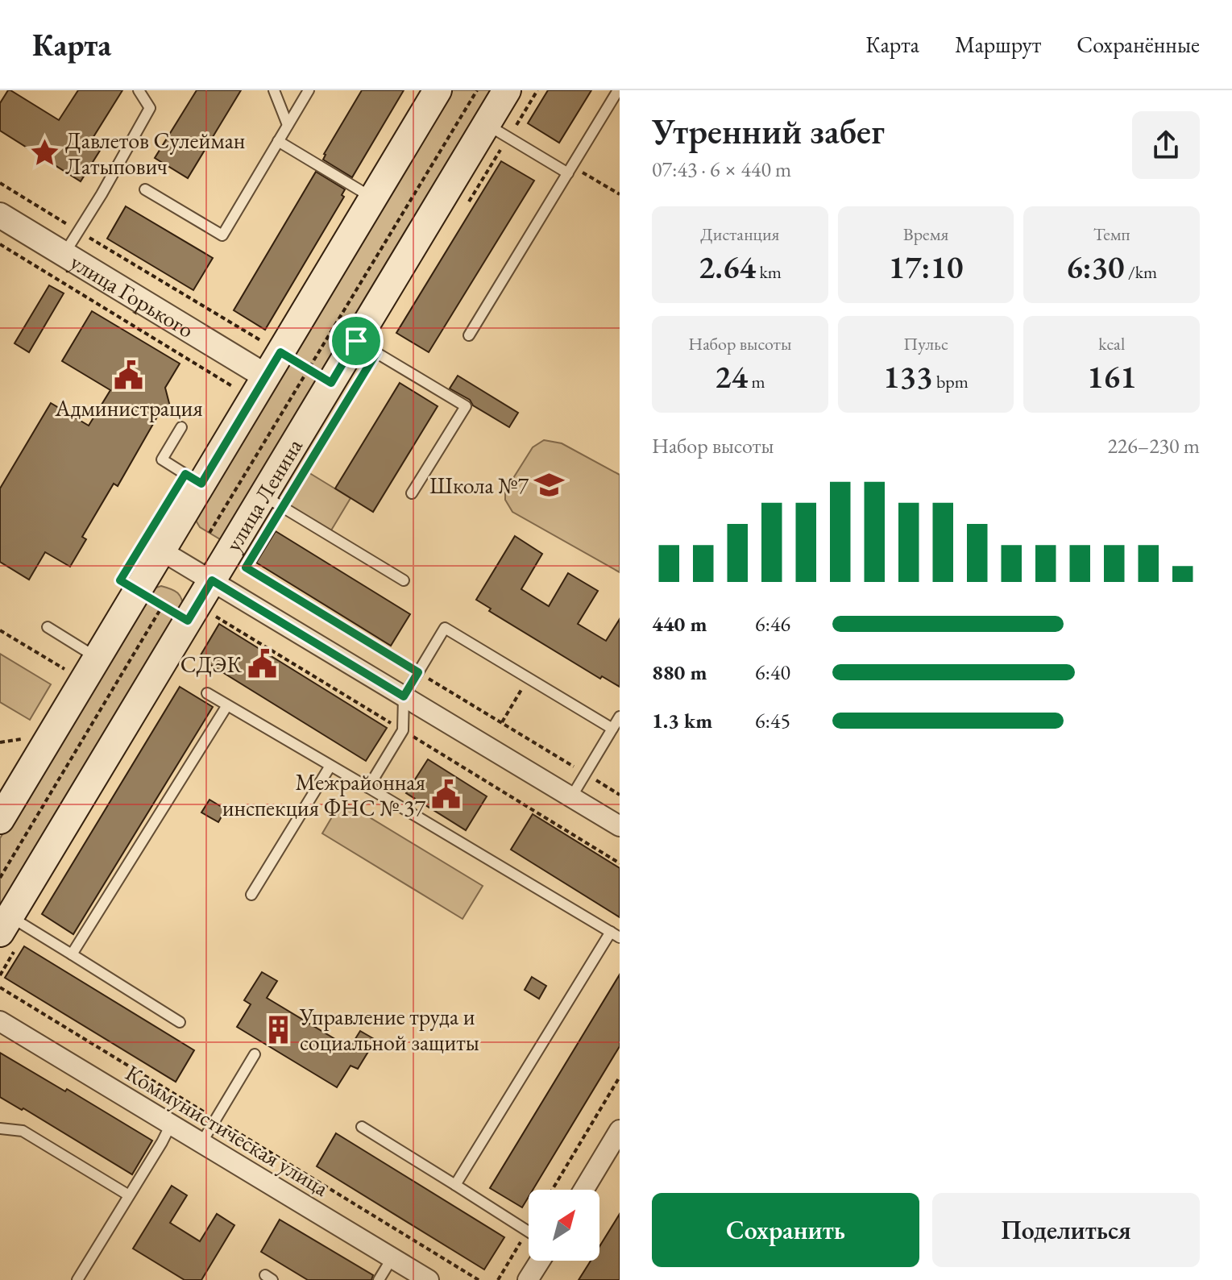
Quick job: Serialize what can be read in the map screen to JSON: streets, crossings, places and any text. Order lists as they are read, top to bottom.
{
  "streets": {
    "main road": ["улица Ленина"],
    "street": ["улица Горького", "Коммунистическая улица"]
  },
  "places": {
    "place": ["Давлетов Сулейман Латыпович"],
    "public building": ["Администрация", "СДЭК", "Межрайонная инспекция ФНС № 37"],
    "school or university": ["Школа №7"],
    "building": ["Управление труда и социальной защиты"]
  },
  "north": "top right",
  "page": {
    "header": "Карта",
    "nav": ["Карта", "Маршрут", "Сохранённые"],
    "heading": ["Утренний забег", "07:43 · 6 × 440 m"],
    "stats": [
      ["Дистанция", "2.64 km"],
      ["Время", "17:10"],
      ["Темп", "6:30 /km"],
      ["Набор высоты", "24 m"],
      ["Пульс", "133 bpm"],
      ["kcal", "161"]
    ],
    "chart": ["Набор высоты", "226–230 m"],
    "list": [
      {
        "name": "440 m",
        "note": "6:46"
      },
      {
        "name": "880 m",
        "note": "6:40"
      },
      {
        "name": "1.3 km",
        "note": "6:45"
      }
    ],
    "buttons": ["Сохранить", "Поделиться"]
  }
}
